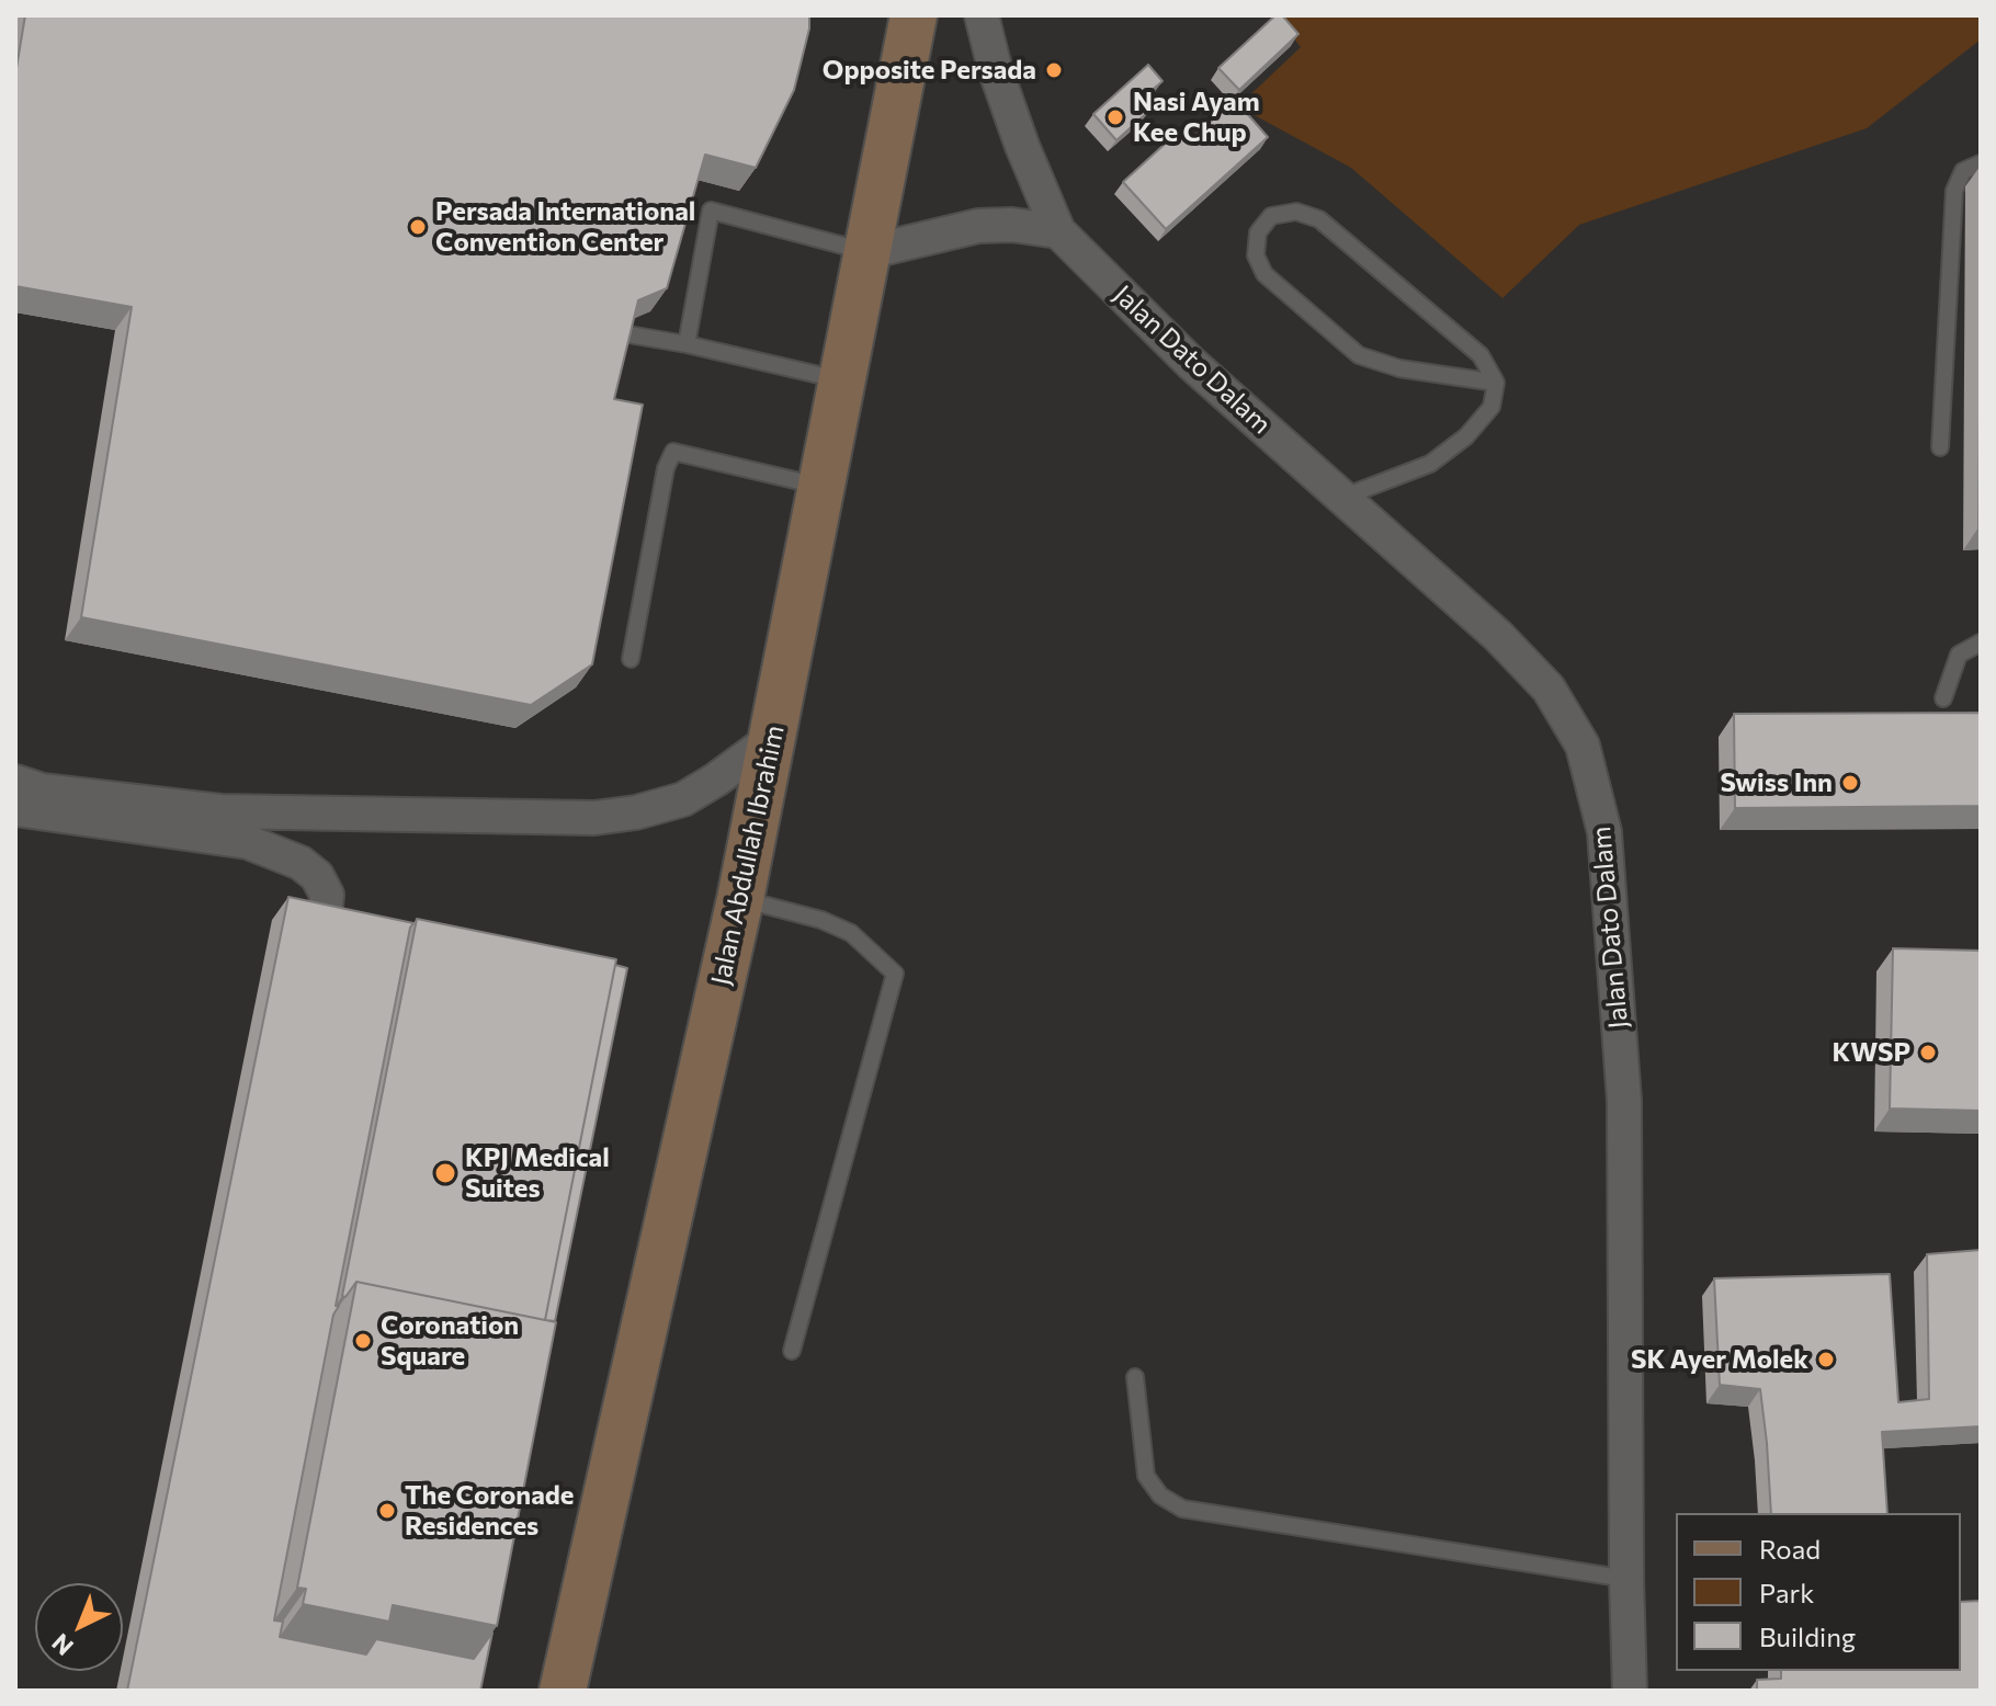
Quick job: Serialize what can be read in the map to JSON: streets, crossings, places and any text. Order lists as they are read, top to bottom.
{
  "streets": {
    "street": ["Jalan Dato Dalam", "Jalan Abdullah Ibrahim"]
  },
  "places": [
    "Opposite Persada",
    "Nasi Ayam Kee Chup",
    "Persada International Convention Center",
    "Swiss Inn",
    "KWSP",
    "KPJ Medical Suites",
    "Coronation Square",
    "SK Ayer Molek",
    "The Coronade Residences"
  ],
  "legend": ["Road", "Park", "Building"],
  "north": "bottom left"
}
